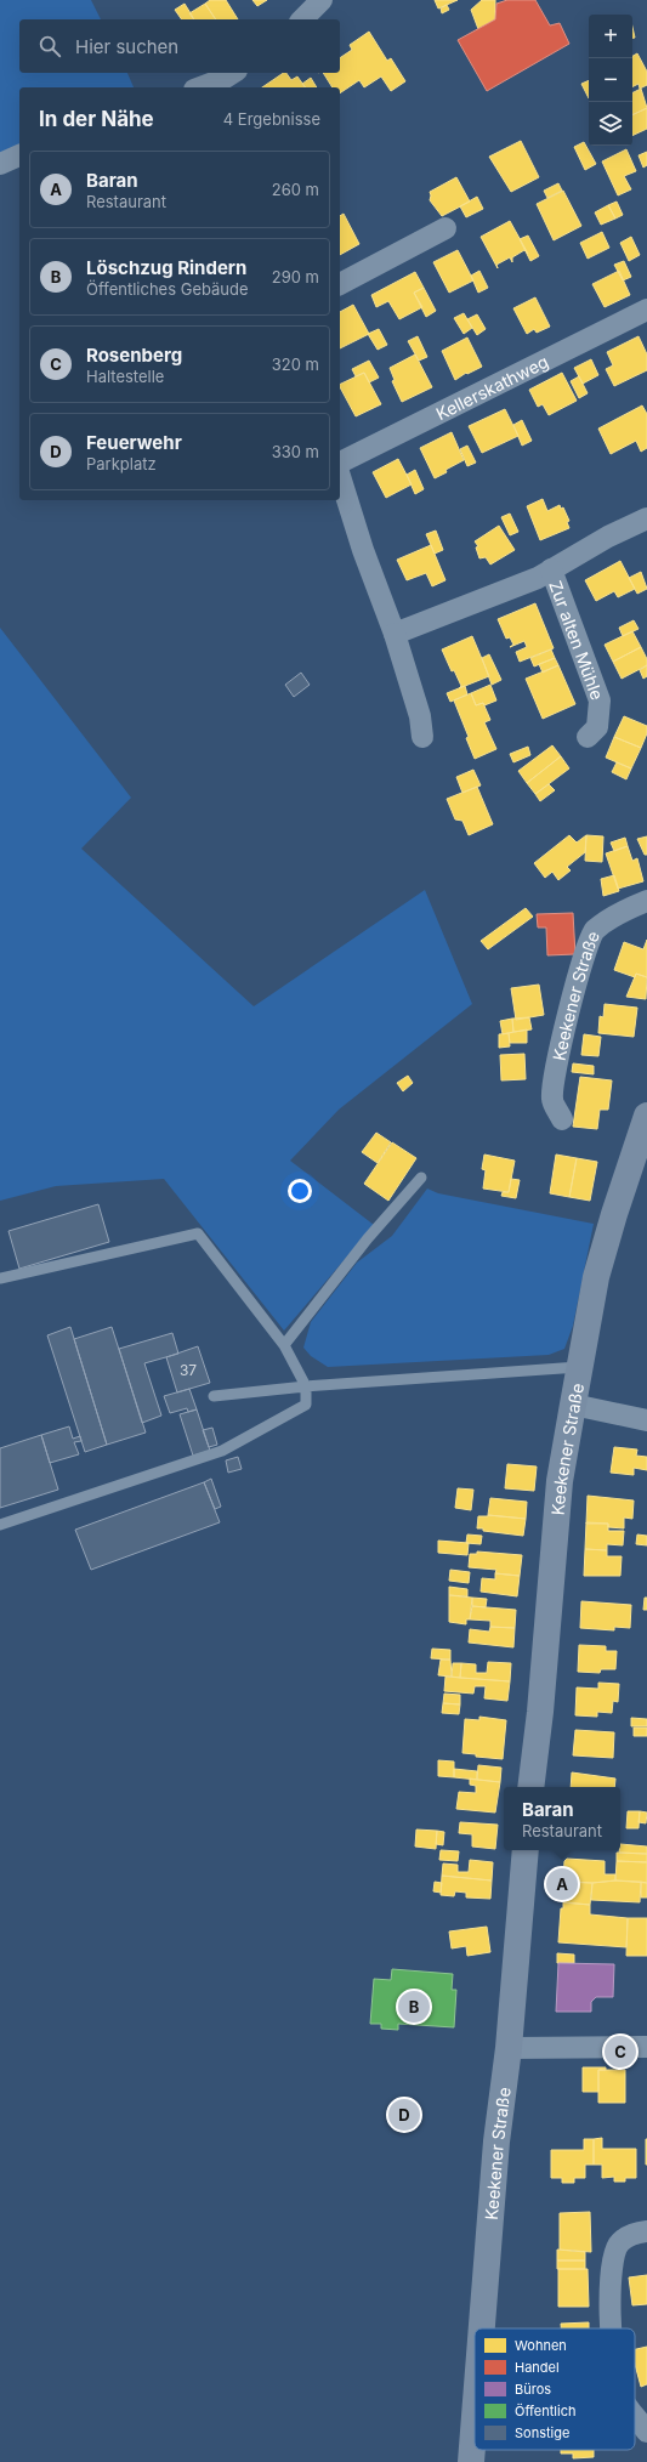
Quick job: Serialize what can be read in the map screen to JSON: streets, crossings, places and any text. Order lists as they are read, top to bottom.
{
  "streets": {
    "main road": ["Keekener Straße"],
    "street": ["Kellerskathweg", "Zur alten Mühle"]
  },
  "house_numbers": ["37"],
  "legend": [
    "Wohnen",
    "Handel",
    "Büros",
    "Öffentlich",
    "Sonstige"
  ],
  "page": {
    "map_buttons": ["+", "−"],
    "search": "Hier suchen",
    "heading": ["In der Nähe", "4 Ergebnisse"],
    "list": [
      {
        "mark": "A",
        "name": "Baran",
        "note": "Restaurant",
        "value": "260 m"
      },
      {
        "mark": "B",
        "name": "Löschzug Rindern",
        "note": "Öffentliches Gebäude",
        "value": "290 m"
      },
      {
        "mark": "C",
        "name": "Rosenberg",
        "note": "Haltestelle",
        "value": "320 m"
      },
      {
        "mark": "D",
        "name": "Feuerwehr",
        "note": "Parkplatz",
        "value": "330 m"
      }
    ],
    "popup": ["Baran", "Restaurant"],
    "pins": [
      "A",
      "B",
      "C",
      "D"
    ]
  }
}
